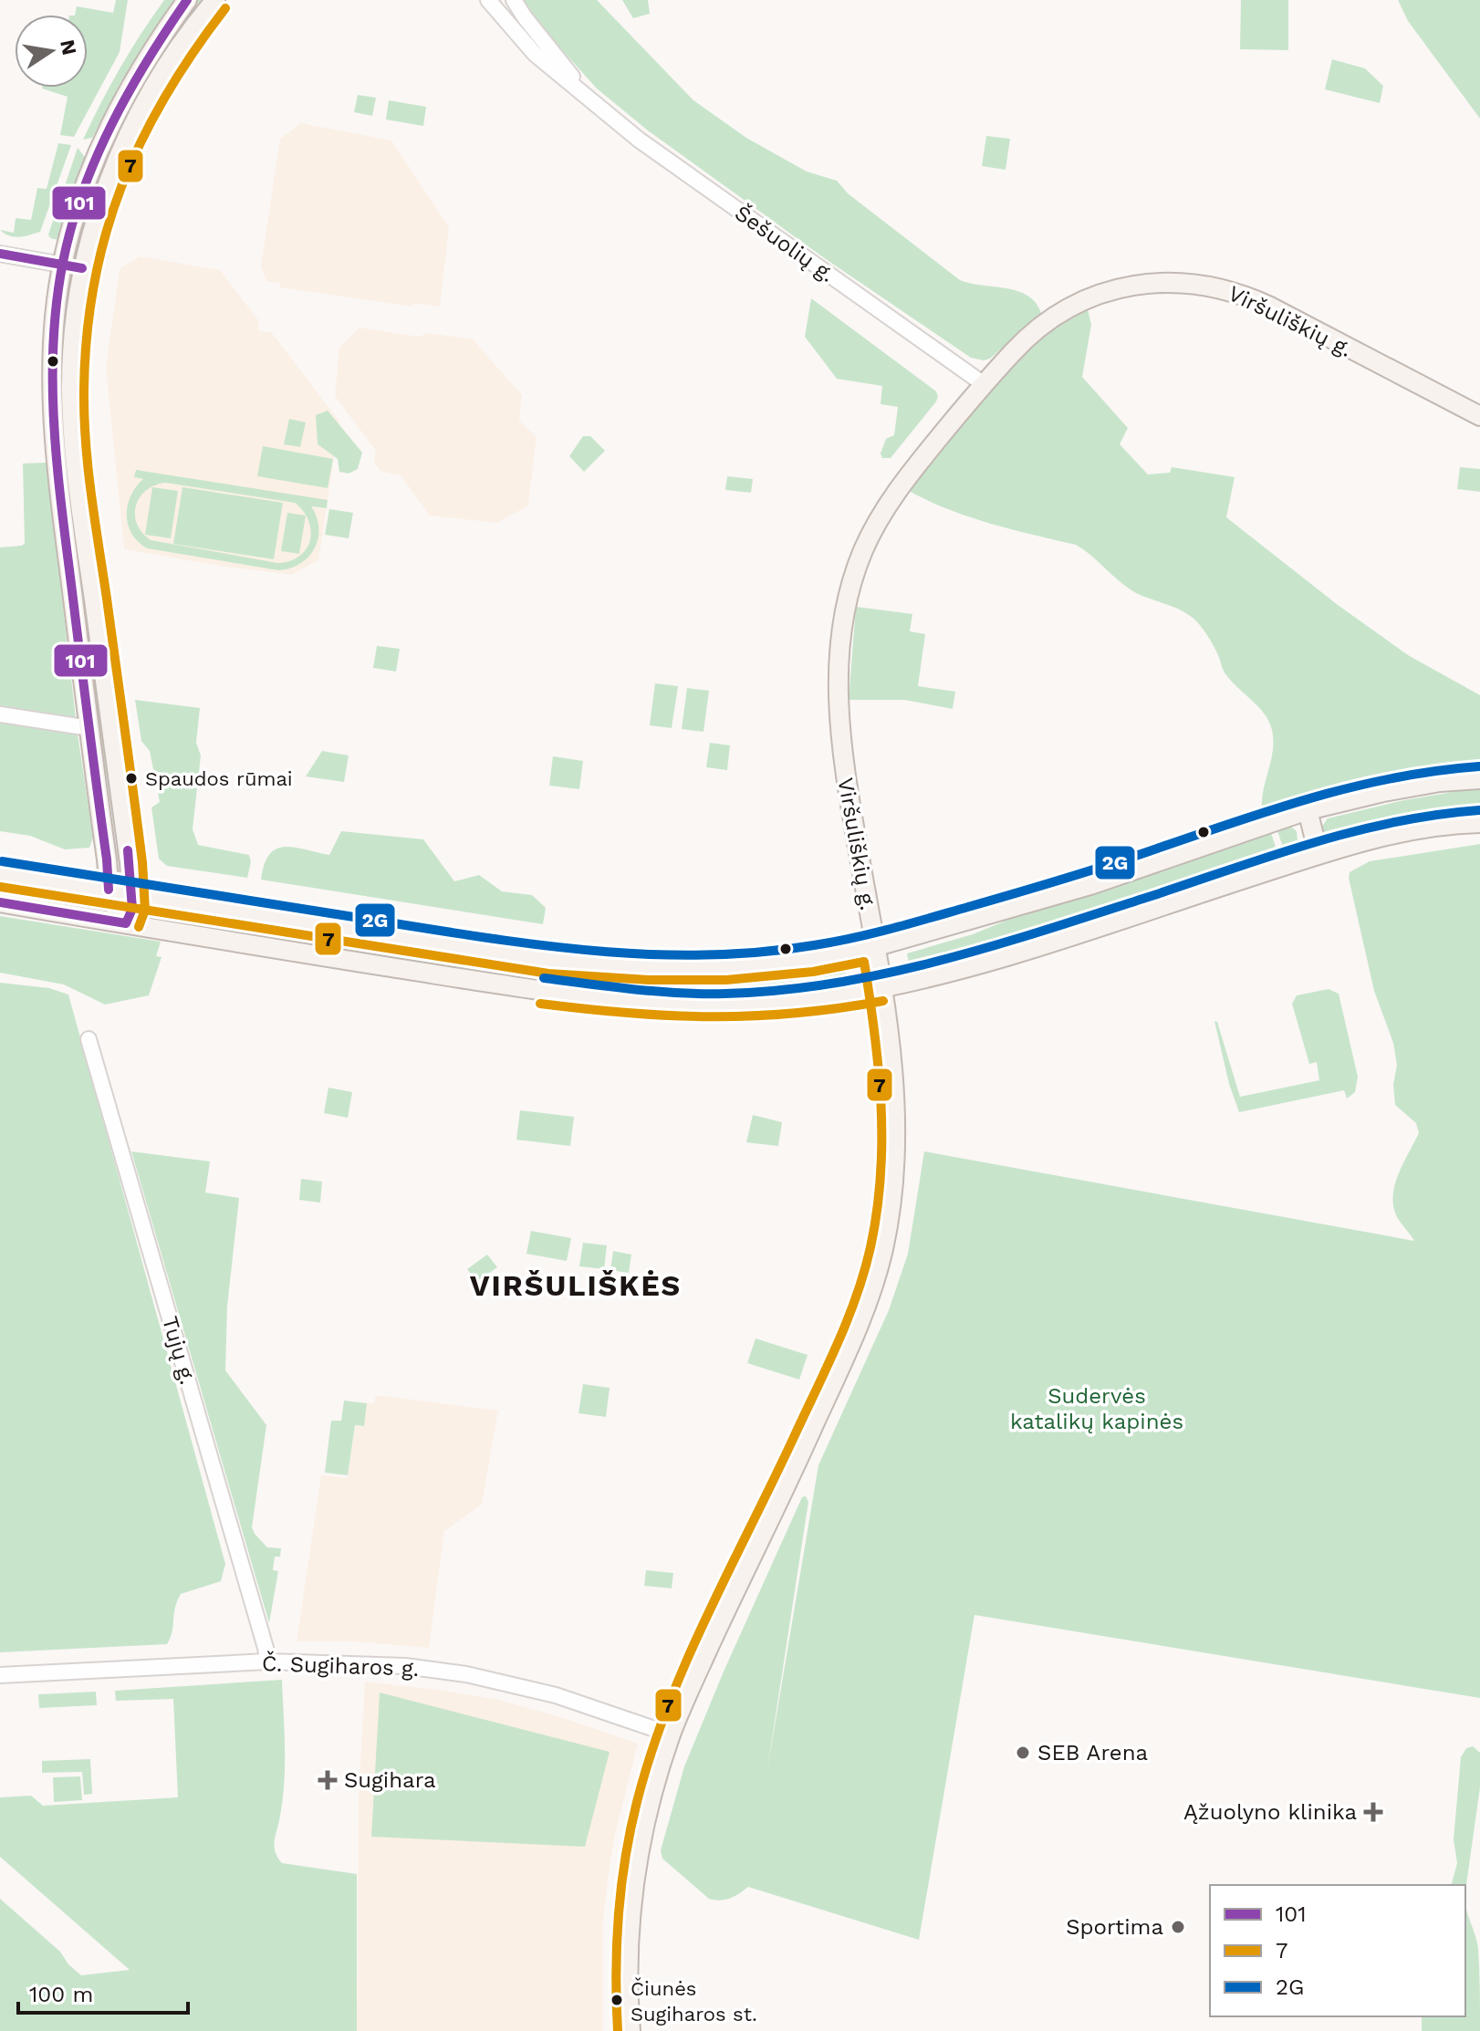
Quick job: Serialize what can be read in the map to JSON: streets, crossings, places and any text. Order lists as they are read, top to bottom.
{
  "streets": {
    "main road": ["Viršuliškių g."],
    "street": ["Šešuolių g.", "Tujų g.", "Č. Sugiharos g."]
  },
  "crossings": [
    ["Šešuolių g.", "Viršuliškių g."],
    ["Viršuliškių g.", "Č. Sugiharos g."],
    ["Tujų g.", "Č. Sugiharos g."]
  ],
  "districts": ["VIRŠULIŠKĖS"],
  "parks": ["Sudervės katalikų kapinės"],
  "places": {
    "other": [
      "Spaudos rūmai",
      "SEB Arena",
      "Sportima",
      "Čiunės Sugiharos st."
    ],
    "health": ["Sugihara", "Ąžuolyno klinika"]
  },
  "lines": ["transit line 101", "transit line 7", "transit line 2G"],
  "legend": ["101", "7", "2G"],
  "scale_bar": "100 m",
  "north": "right"
}
